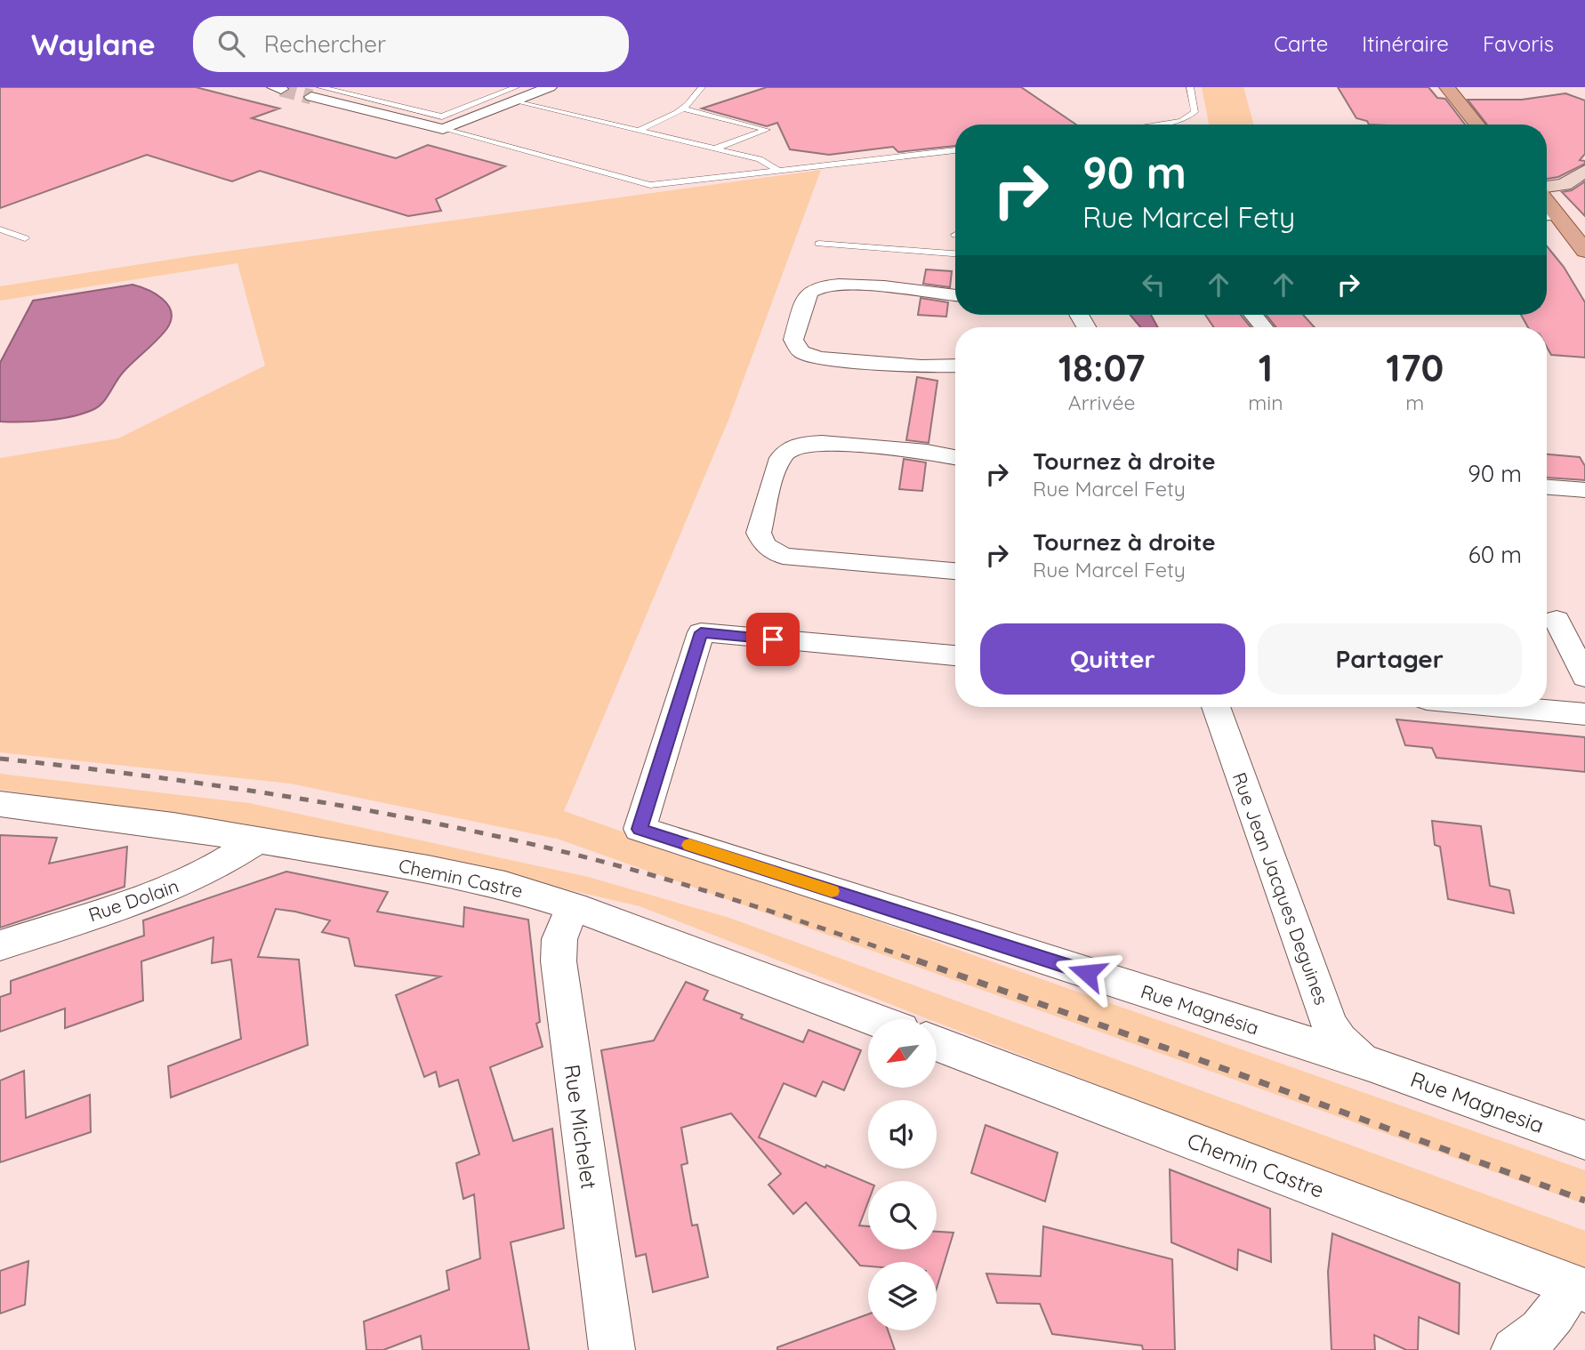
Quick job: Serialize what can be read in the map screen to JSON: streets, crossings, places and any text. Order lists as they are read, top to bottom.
{
  "streets": {
    "street": [
      "Chemin Castre",
      "Rue Jean Jacques Deguines",
      "Rue Dolain",
      "Rue Magnésia",
      "Rue Magnesia",
      "Rue Michelet"
    ]
  },
  "crossings": [
    ["Chemin Castre", "Rue Dolain"],
    ["Chemin Castre", "Rue Michelet"],
    ["Rue Jean Jacques Deguines", "Rue Magnésia"],
    ["Rue Jean Jacques Deguines", "Rue Magnesia"],
    ["Rue Magnésia", "Rue Magnesia"]
  ],
  "north": "bottom left",
  "page": {
    "header": "Waylane",
    "search": "Rechercher",
    "nav": ["Carte", "Itinéraire", "Favoris"],
    "turn": ["90 m", "Rue Marcel Fety"],
    "eta": [
      "18:07",
      "Arrivée",
      "1",
      "min",
      "170",
      "m"
    ],
    "list": [
      {
        "name": "Tournez à droite",
        "note": "Rue Marcel Fety",
        "value": "90 m"
      },
      {
        "name": "Tournez à droite",
        "note": "Rue Marcel Fety",
        "value": "60 m"
      }
    ],
    "buttons": ["Quitter", "Partager"]
  }
}
